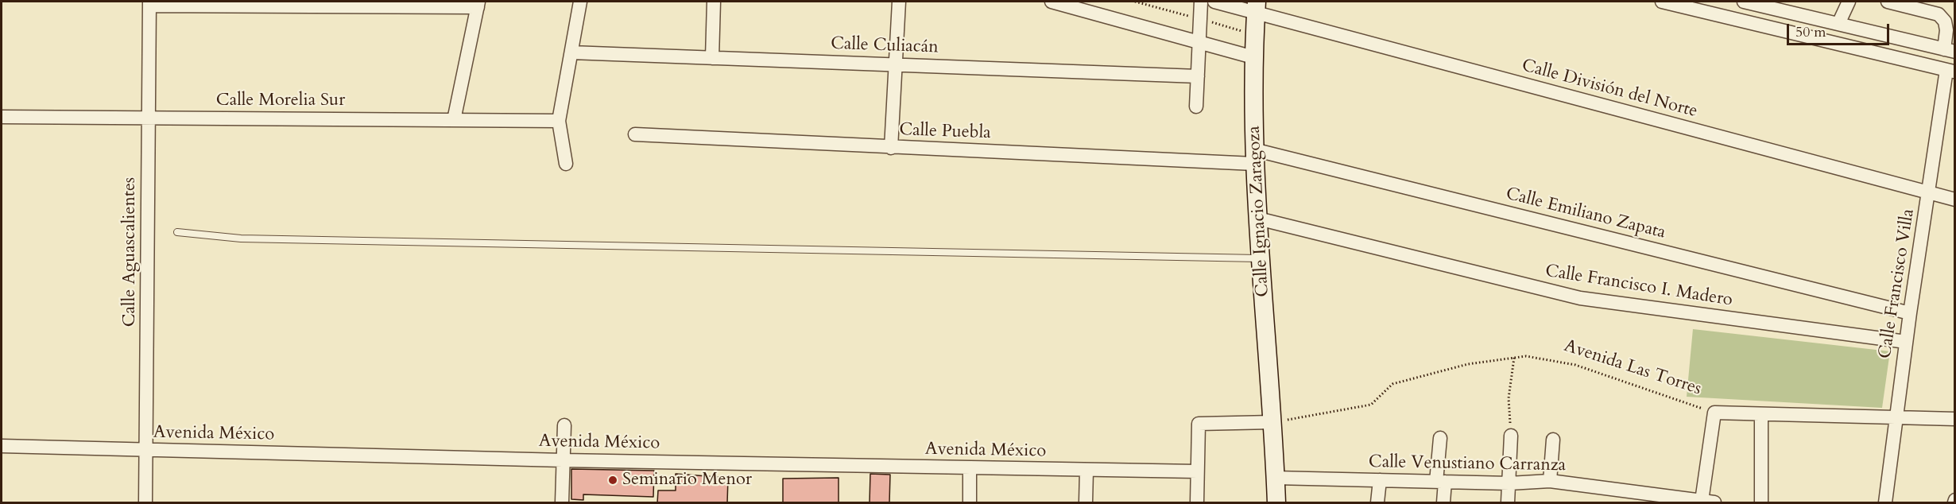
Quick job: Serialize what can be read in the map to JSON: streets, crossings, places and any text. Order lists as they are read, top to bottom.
{
  "streets": {
    "street": [
      "Calle Culiacán",
      "Calle División del Norte",
      "Calle Morelia Sur",
      "Calle Puebla",
      "Calle Ignacio Zaragoza",
      "Calle Emiliano Zapata",
      "Calle Aguascalientes",
      "Calle Francisco Villa",
      "Calle Francisco I. Madero",
      "Avenida Las Torres",
      "Avenida México",
      "Calle Venustiano Carranza"
    ]
  },
  "crossings": [
    ["Calle División del Norte", "Calle Ignacio Zaragoza"],
    ["Calle División del Norte", "Calle Francisco Villa"],
    ["Calle Morelia Sur", "Calle Aguascalientes"],
    ["Calle Puebla", "Calle Ignacio Zaragoza"],
    ["Calle Puebla", "Calle Emiliano Zapata"],
    ["Calle Ignacio Zaragoza", "Calle Emiliano Zapata"],
    ["Calle Ignacio Zaragoza", "Calle Francisco I. Madero"],
    ["Calle Ignacio Zaragoza", "Avenida Las Torres"],
    ["Calle Ignacio Zaragoza", "Calle Venustiano Carranza"],
    ["Calle Emiliano Zapata", "Calle Francisco Villa"],
    ["Calle Aguascalientes", "Avenida México"],
    ["Calle Francisco Villa", "Calle Francisco I. Madero"],
    ["Calle Francisco Villa", "Avenida Las Torres"]
  ],
  "places": ["Seminario Menor"],
  "scale_bar": "50 m"
}
